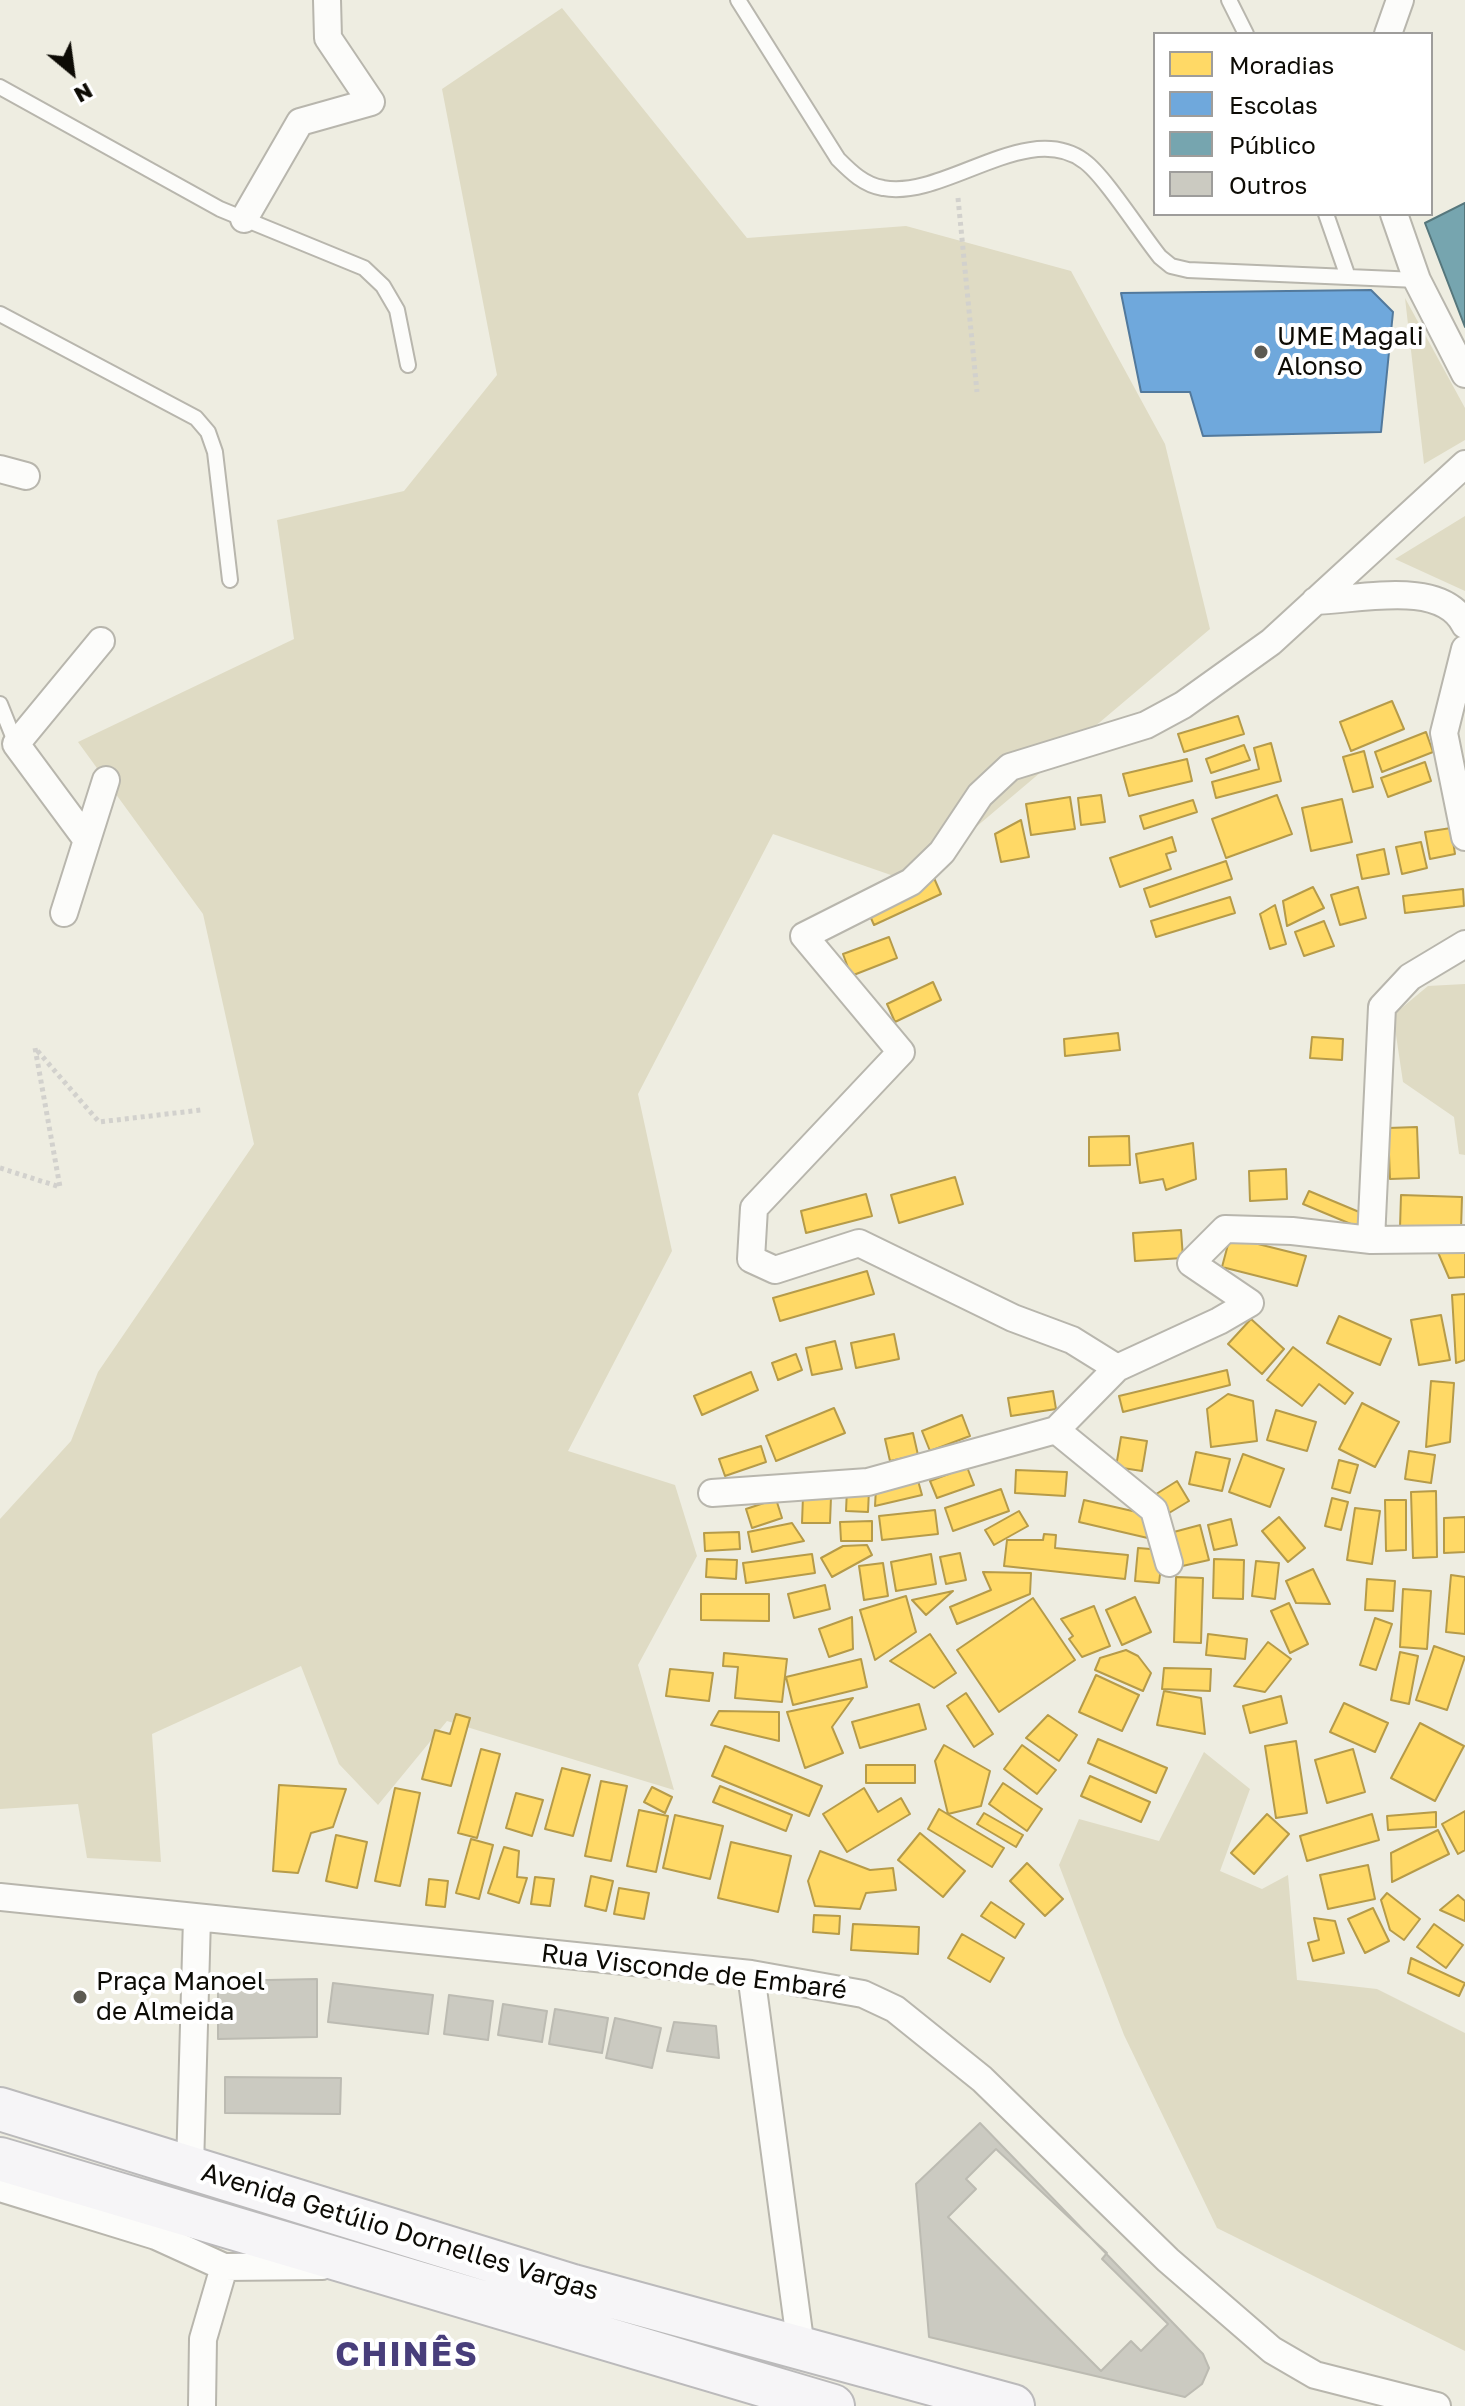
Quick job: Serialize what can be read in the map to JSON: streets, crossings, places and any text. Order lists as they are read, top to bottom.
{
  "streets": {
    "main road": ["Avenida Getúlio Dornelles Vargas"],
    "street": ["Rua Visconde de Embaré"]
  },
  "districts": ["CHINÊS"],
  "places": ["UME Magali Alonso", "Praça Manoel de Almeida"],
  "legend": [
    "Moradias",
    "Escolas",
    "Público",
    "Outros"
  ],
  "north": "bottom right"
}
